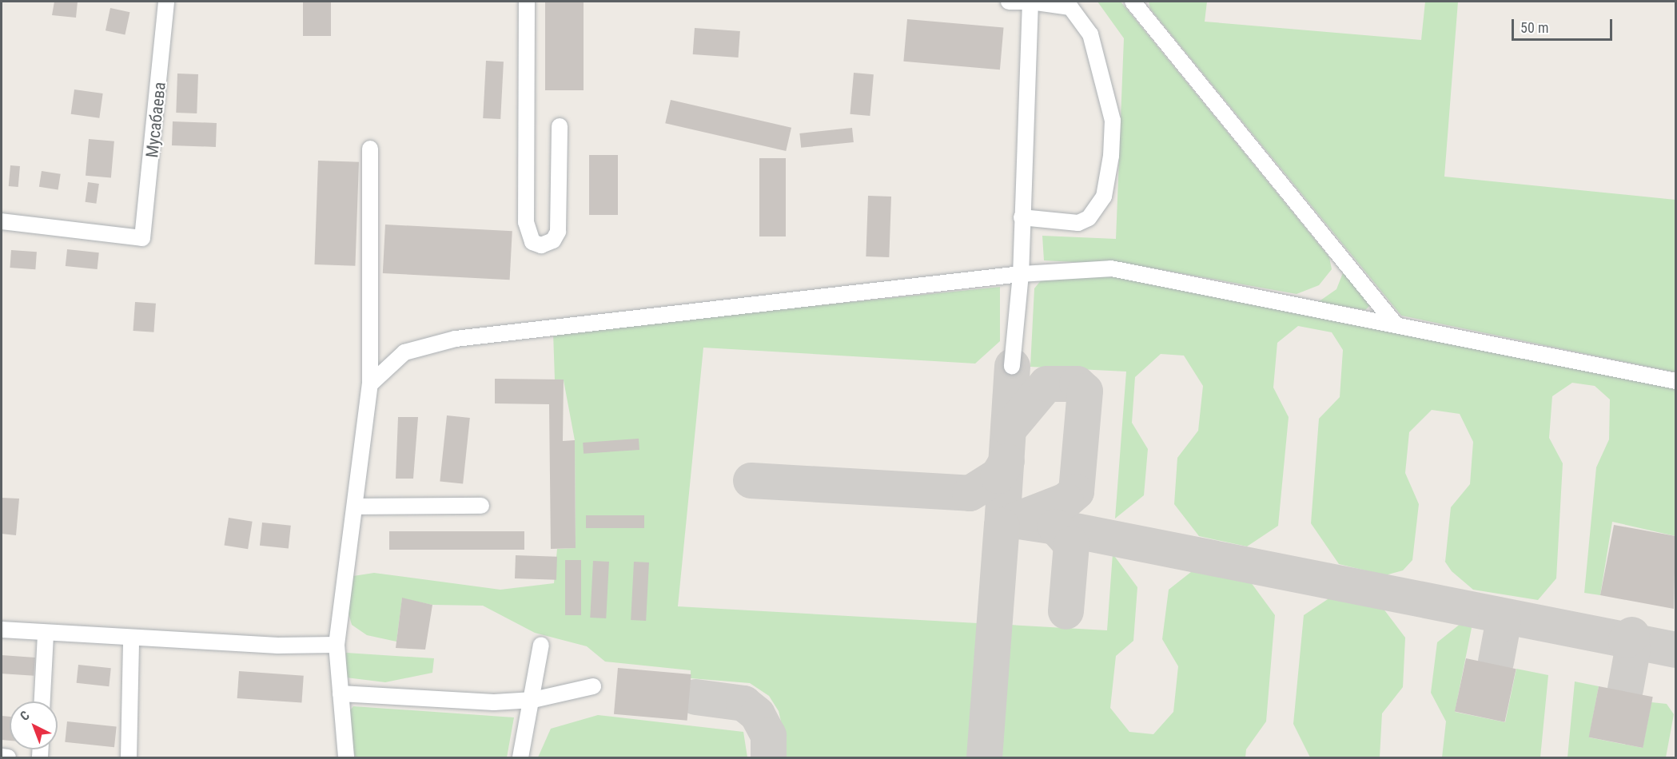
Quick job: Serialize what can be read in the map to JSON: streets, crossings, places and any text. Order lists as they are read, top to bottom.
{
  "streets": {
    "street": ["Мусабаева"]
  },
  "scale_bar": "50 m",
  "north": "top left"
}
